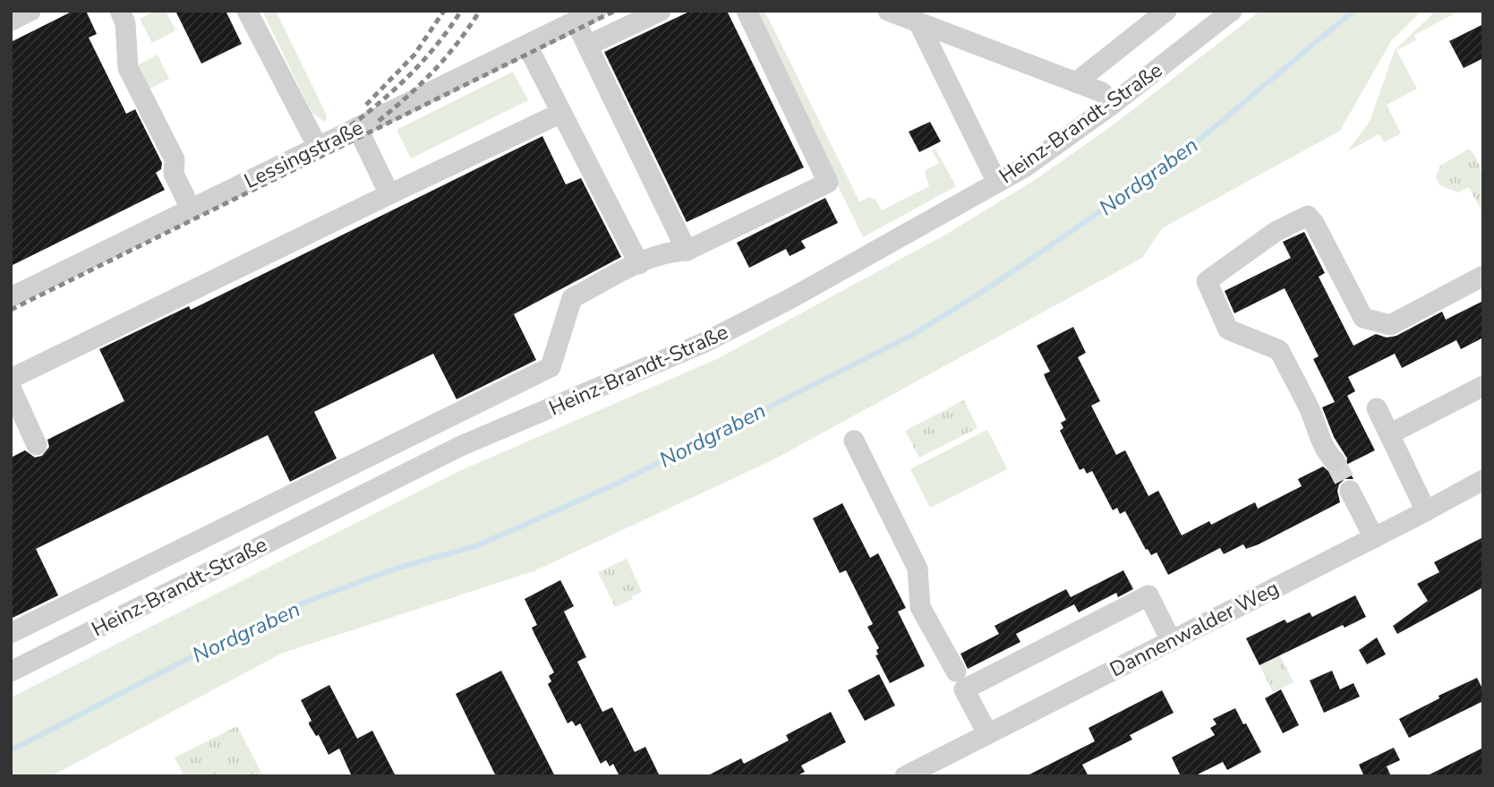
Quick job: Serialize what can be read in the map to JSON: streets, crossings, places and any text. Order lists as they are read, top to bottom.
{
  "streets": {
    "street": ["Heinz-Brandt-Straße", "Lessingstraße", "Dannenwalder Weg"]
  },
  "water": ["Nordgraben"]
}
